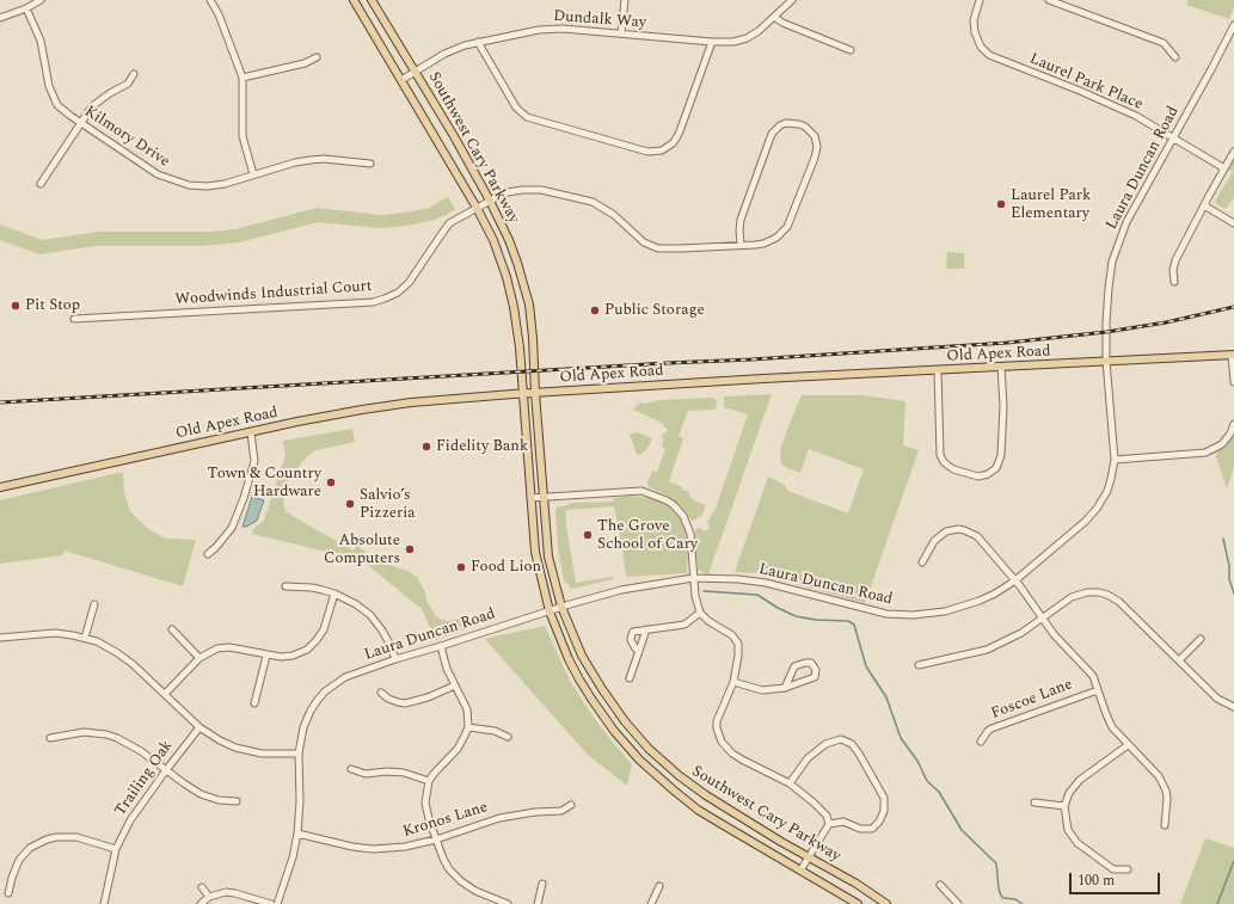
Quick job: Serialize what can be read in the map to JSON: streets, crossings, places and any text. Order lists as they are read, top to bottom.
{
  "streets": {
    "main road": ["Southwest Cary Parkway", "Old Apex Road"],
    "street": [
      "Dundalk Way",
      "Laurel Park Place",
      "Kilmory Drive",
      "Laura Duncan Road",
      "Woodwinds Industrial Court",
      "Foscoe Lane",
      "Trailing Oak",
      "Kronos Lane"
    ]
  },
  "crossings": [
    ["Dundalk Way", "Southwest Cary Parkway"],
    ["Laurel Park Place", "Laura Duncan Road"],
    ["Southwest Cary Parkway", "Laura Duncan Road"],
    ["Southwest Cary Parkway", "Woodwinds Industrial Court"],
    ["Southwest Cary Parkway", "Old Apex Road"],
    ["Laura Duncan Road", "Old Apex Road"],
    ["Laura Duncan Road", "Kronos Lane"]
  ],
  "places": [
    "Laurel Park Elementary",
    "Pit Stop",
    "Public Storage",
    "Fidelity Bank",
    "Town & Country Hardware",
    "Salvio’s Pizzeria",
    "The Grove School of Cary",
    "Absolute Computers",
    "Food Lion"
  ],
  "scale_bar": "100 m"
}
